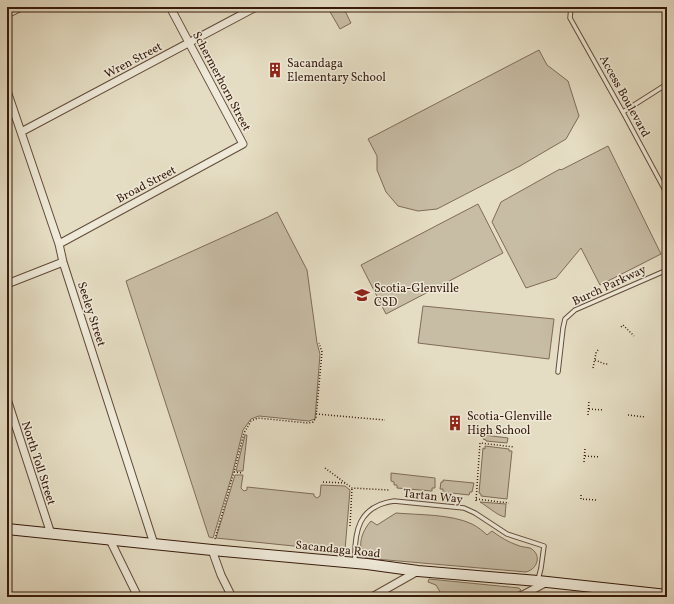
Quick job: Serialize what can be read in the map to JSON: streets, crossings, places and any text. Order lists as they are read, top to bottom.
{
  "streets": {
    "main road": ["Sacandaga Road"],
    "street": [
      "Wren Street",
      "Schermerhorn Street",
      "Broad Street",
      "Seeley Street",
      "North Toll Street"
    ],
    "lane": ["Access Boulevard", "Burch Parkway", "Tartan Way"]
  },
  "crossings": [
    ["Wren Street", "Schermerhorn Street"],
    ["Wren Street", "Seeley Street"],
    ["Schermerhorn Street", "Broad Street"],
    ["Broad Street", "Seeley Street"],
    ["Seeley Street", "Sacandaga Road"],
    ["North Toll Street", "Sacandaga Road"],
    ["Tartan Way", "Sacandaga Road"]
  ],
  "places": {
    "building": ["Sacandaga Elementary School", "Scotia-Glenville High School"],
    "school or university": ["Scotia-Glenville CSD"]
  }
}
